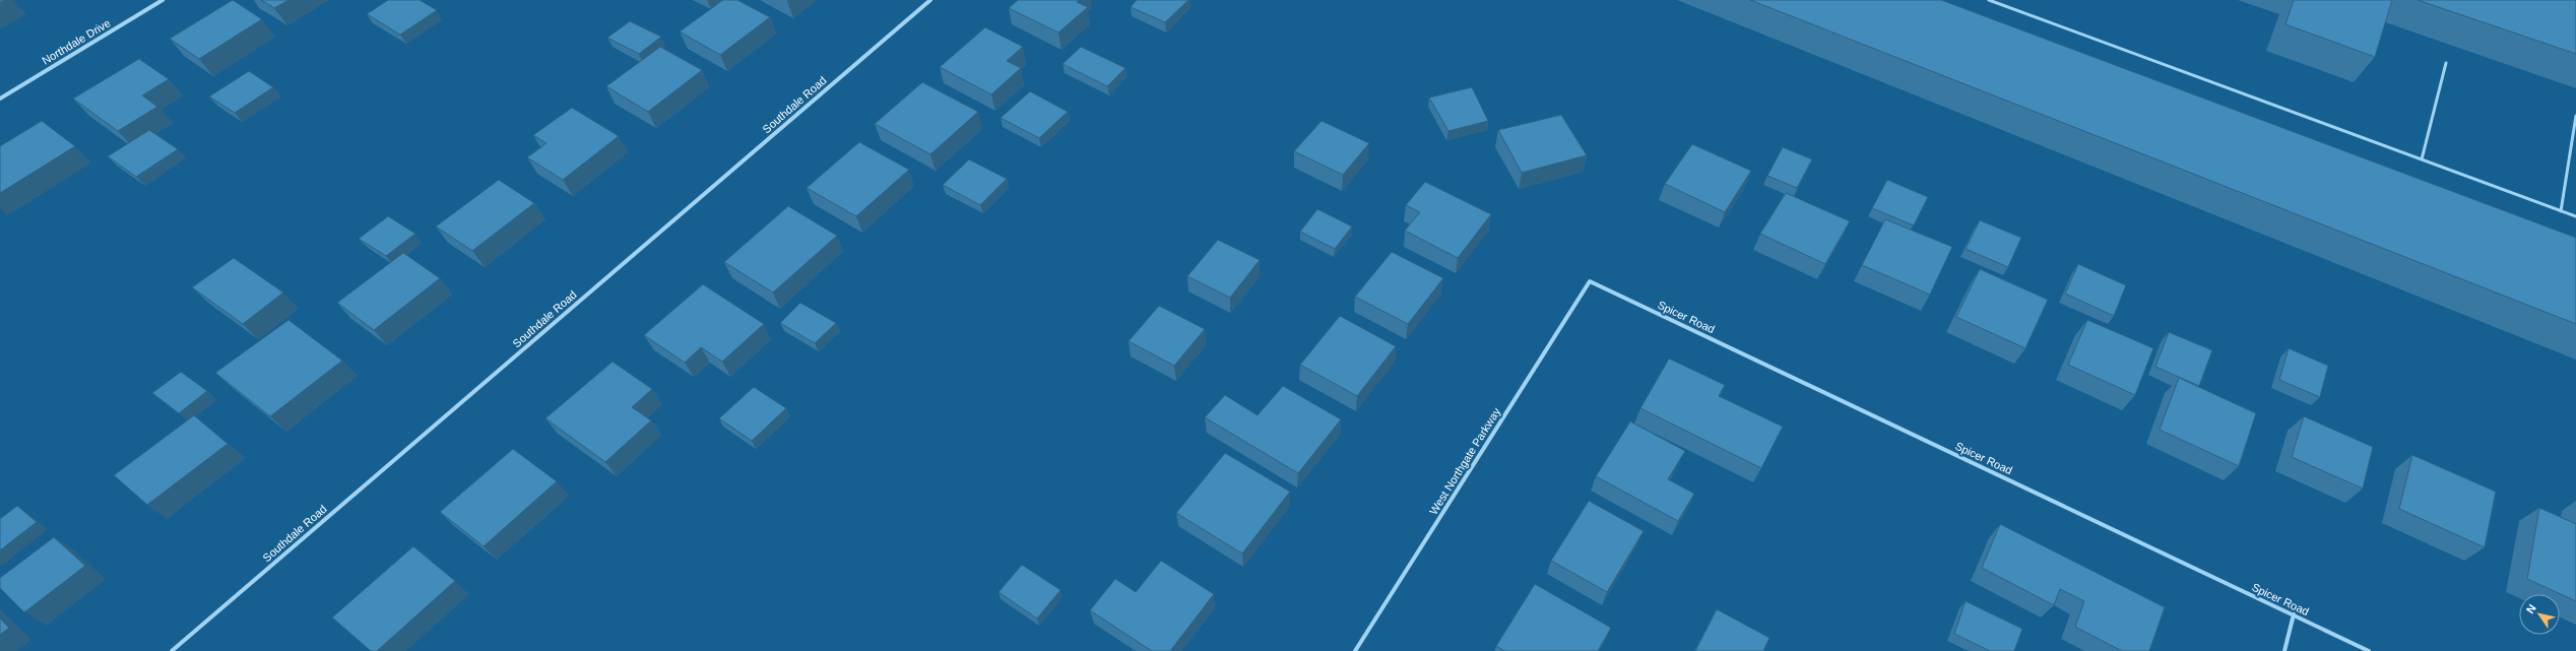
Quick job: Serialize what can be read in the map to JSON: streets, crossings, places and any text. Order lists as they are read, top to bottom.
{
  "streets": {
    "street": [
      "Northdale Drive",
      "Southdale Road",
      "Spicer Road",
      "West Northgate Parkway"
    ]
  },
  "crossings": [
    ["Spicer Road", "West Northgate Parkway"]
  ],
  "north": "top left"
}
